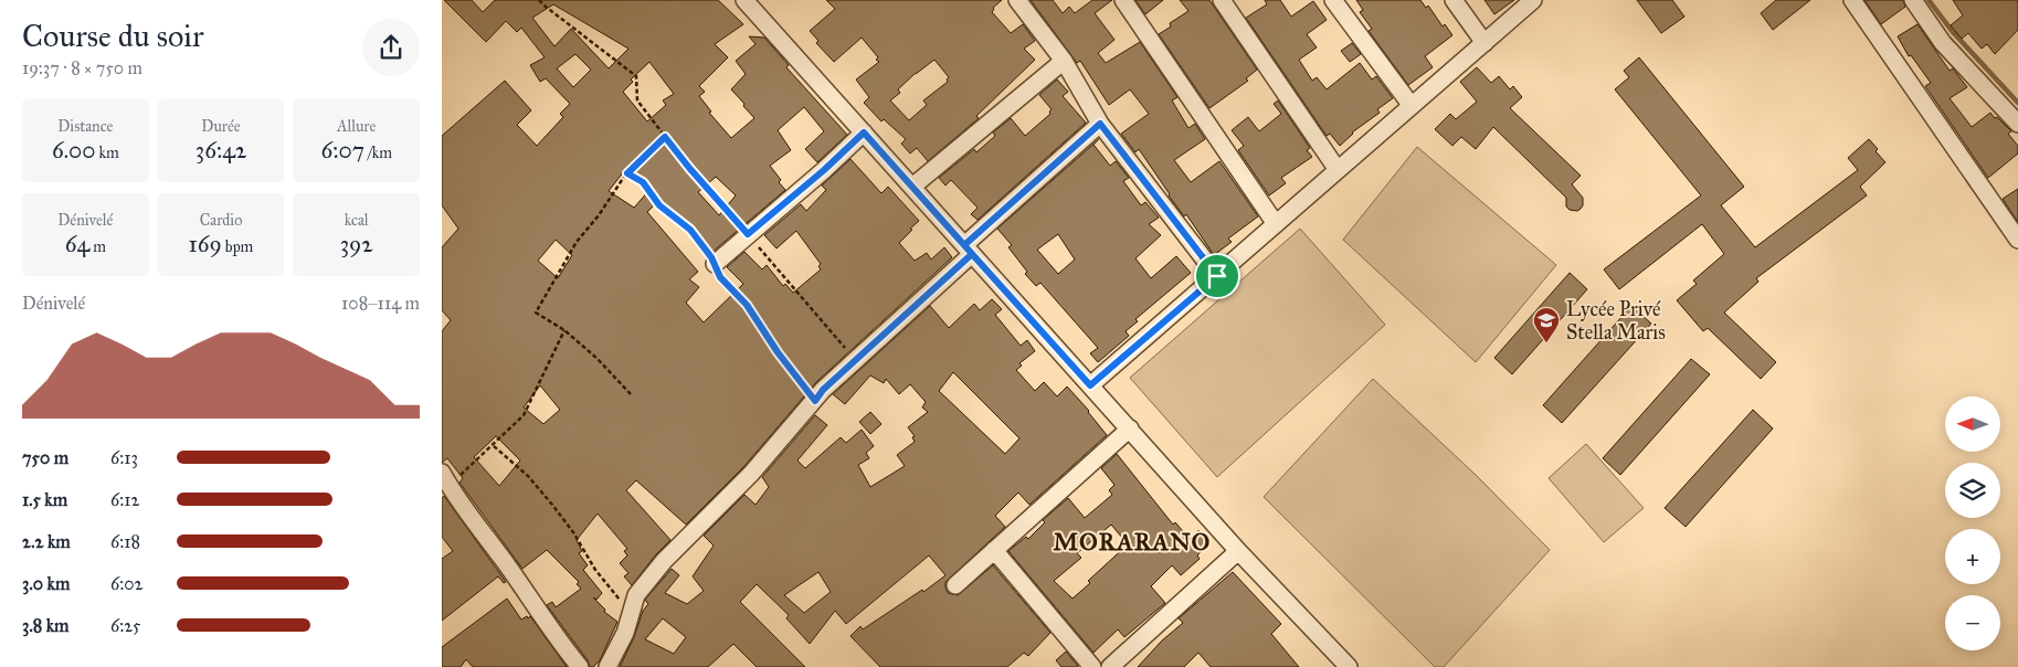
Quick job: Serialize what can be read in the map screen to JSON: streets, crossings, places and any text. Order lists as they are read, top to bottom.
{
  "districts": ["MORARANO"],
  "places": {
    "school or university": ["Lycée Privé Stella Maris"]
  },
  "north": "left",
  "page": {
    "heading": ["Course du soir", "19:37 · 8 × 750 m"],
    "stats": [
      ["Distance", "6.00 km"],
      ["Durée", "36:42"],
      ["Allure", "6:07 /km"],
      ["Dénivelé", "64 m"],
      ["Cardio", "169 bpm"],
      ["kcal", "392"]
    ],
    "chart": ["Dénivelé", "108–114 m"],
    "map_buttons": ["+", "−"],
    "list": [
      {
        "name": "750 m",
        "note": "6:13"
      },
      {
        "name": "1.5 km",
        "note": "6:12"
      },
      {
        "name": "2.2 km",
        "note": "6:18"
      },
      {
        "name": "3.0 km",
        "note": "6:02"
      },
      {
        "name": "3.8 km",
        "note": "6:25"
      }
    ]
  }
}
